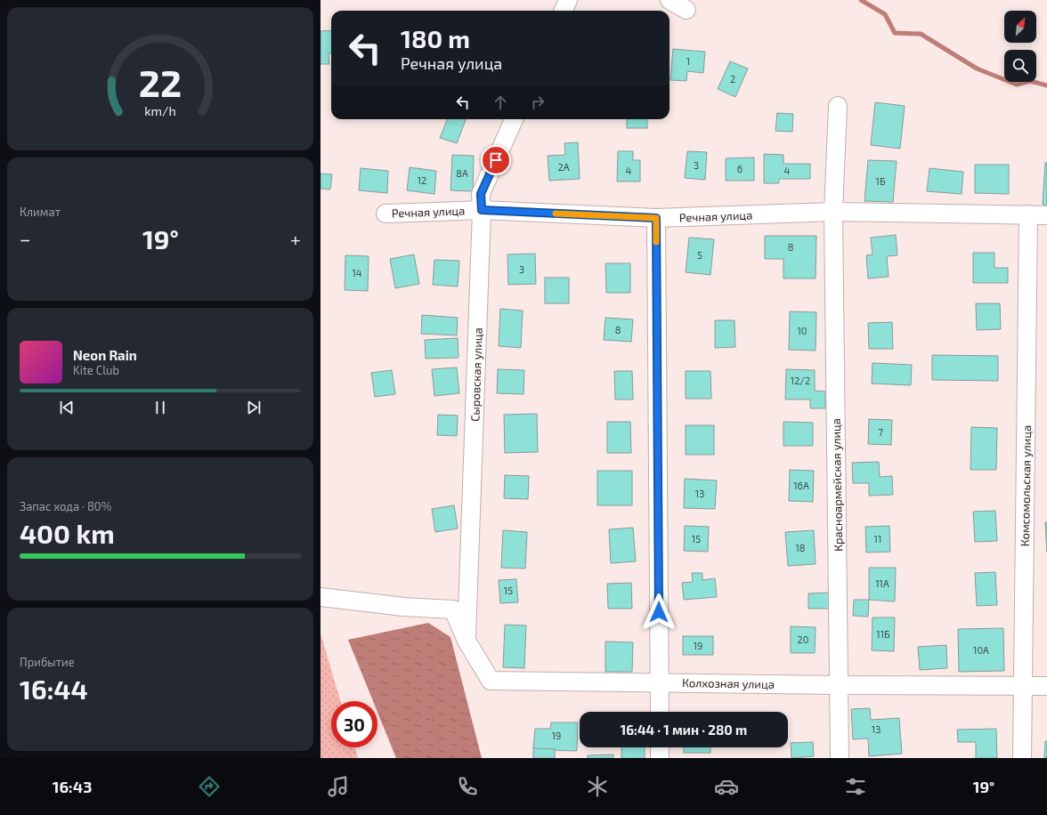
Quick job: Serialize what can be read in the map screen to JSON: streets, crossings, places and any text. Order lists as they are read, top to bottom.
{
  "streets": {
    "street": [
      "Речная улица",
      "Сыровская улица",
      "Красноармейская улица",
      "Комсомольская улица",
      "Колхозная улица"
    ]
  },
  "crossings": [
    ["Речная улица", "Сыровская улица"],
    ["Речная улица", "Красноармейская улица"],
    ["Речная улица", "Комсомольская улица"],
    ["Сыровская улица", "Колхозная улица"],
    ["Красноармейская улица", "Колхозная улица"],
    ["Комсомольская улица", "Колхозная улица"]
  ],
  "house_numbers": [
    "1",
    "2",
    "3",
    "2А",
    "6",
    "4",
    "4",
    "8А",
    "12",
    "1Б",
    "8",
    "5",
    "3",
    "14",
    "8",
    "10",
    "12/2",
    "7",
    "16А",
    "13",
    "15",
    "11",
    "18",
    "11А",
    "15",
    "11Б",
    "20",
    "19",
    "10А",
    "13",
    "19"
  ],
  "north": "top right",
  "page": {
    "turn": ["180 m", "Речная улица"],
    "tile": [
      "Климат",
      ["Запас хода · 80%", "400 km"],
      ["Прибытие", "16:44"]
    ],
    "heat": ["−", "19°", "+"],
    "song": ["Neon Rain", "Kite Club"],
    "limit": "30",
    "trip": "16:44 · 1 мин · 280 m",
    "tabs": ["16:43", "19°"],
    "gauge": ["22", "km/h"]
  }
}
